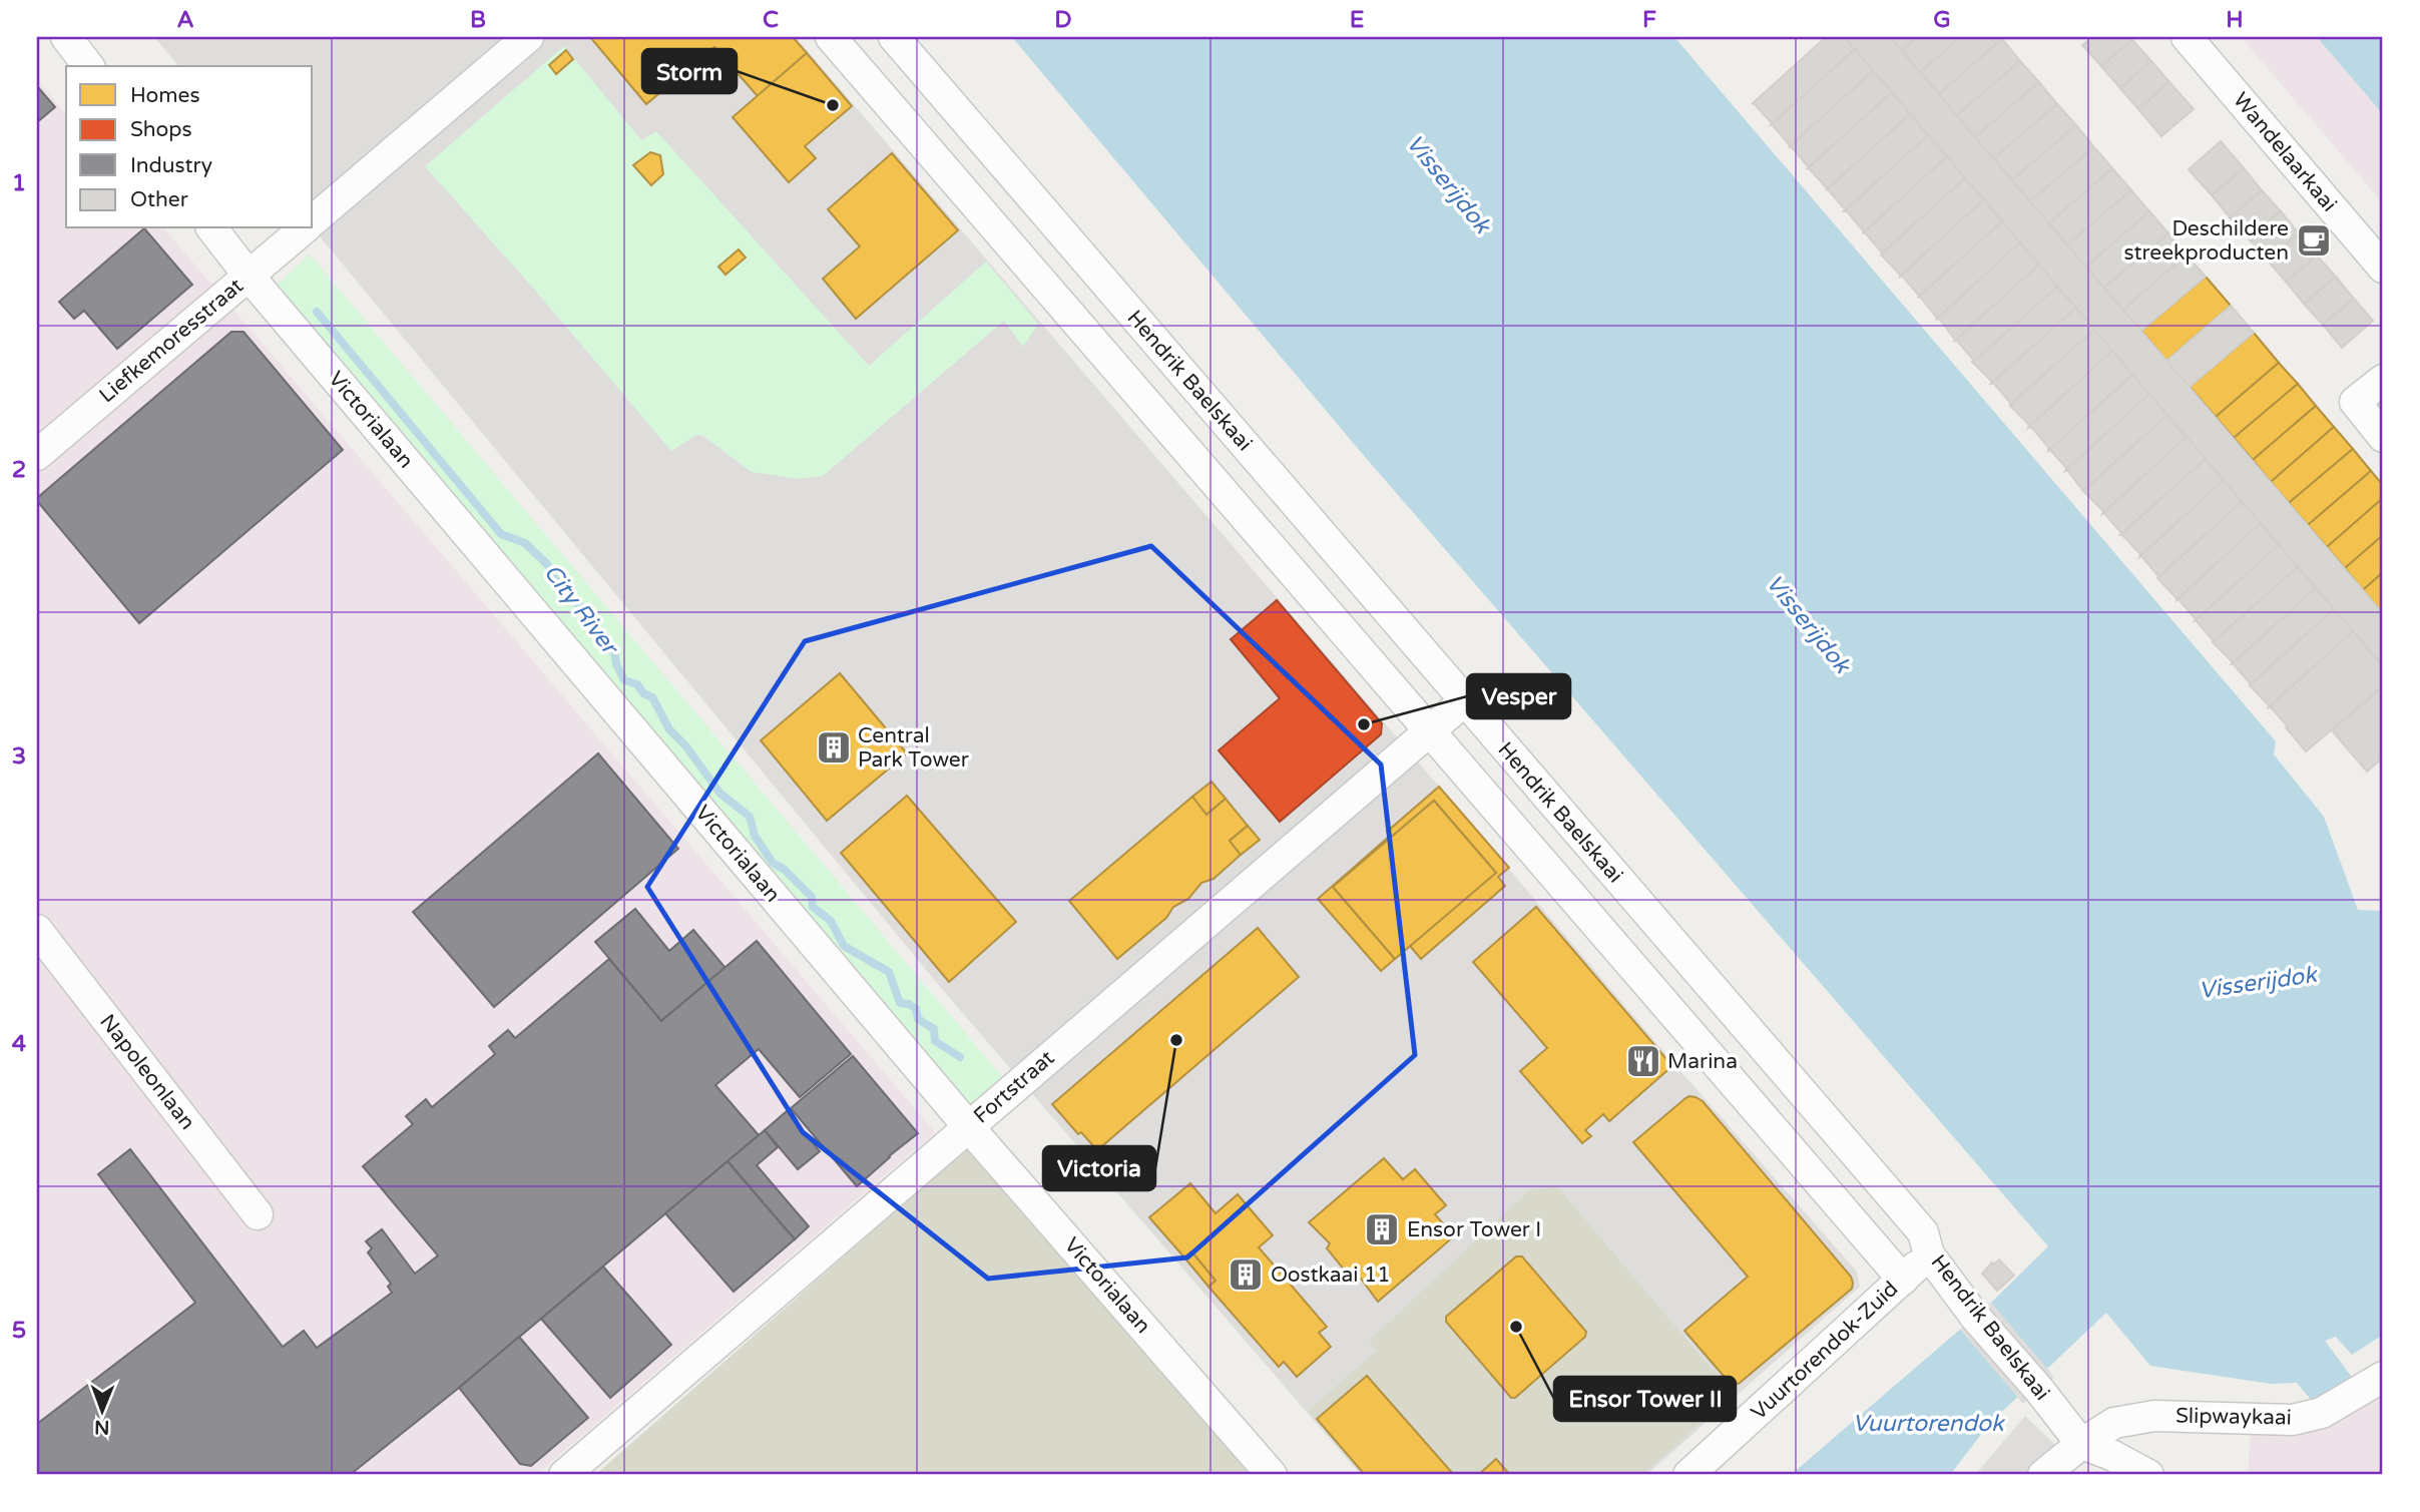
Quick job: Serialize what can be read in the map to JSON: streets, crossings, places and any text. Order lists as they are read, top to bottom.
{
  "streets": {
    "street": [
      "Wandelaarkaai",
      "Liefkemoresstraat",
      "Hendrik Baelskaai",
      "Victorialaan",
      "Napoleonlaan",
      "Fortstraat",
      "Vuurtorendok-Zuid",
      "Slipwaykaai"
    ]
  },
  "crossings": [
    ["Liefkemoresstraat", "Victorialaan"],
    ["Hendrik Baelskaai", "Fortstraat"],
    ["Hendrik Baelskaai", "Vuurtorendok-Zuid"],
    ["Hendrik Baelskaai", "Slipwaykaai"],
    ["Victorialaan", "Fortstraat"]
  ],
  "water": ["Visserijdok", "City River", "Vuurtorendok"],
  "places": {
    "other": [
      "Storm",
      "Vesper",
      "Victoria",
      "Ensor Tower II"
    ],
    "cafe": ["Deschildere streekproducten"],
    "building": ["Central Park Tower", "Ensor Tower I", "Oostkaai 11"],
    "restaurant": ["Marina"]
  },
  "legend": [
    "Homes",
    "Shops",
    "Industry",
    "Other"
  ],
  "north": "bottom",
  "grid": {
    "columns": [
      "A",
      "B",
      "C",
      "D",
      "E",
      "F",
      "G",
      "H"
    ],
    "rows": [
      "1",
      "2",
      "3",
      "4",
      "5"
    ]
  }
}
